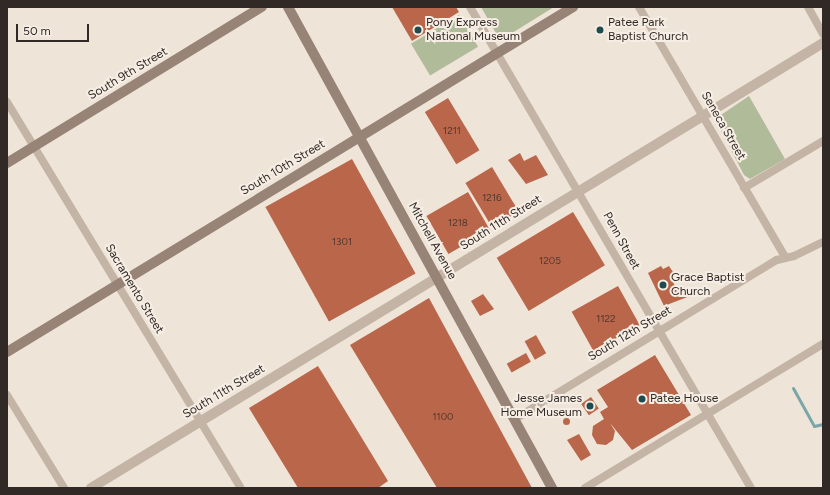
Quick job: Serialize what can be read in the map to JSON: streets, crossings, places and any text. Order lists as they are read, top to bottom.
{
  "streets": {
    "main road": ["South 9th Street", "South 10th Street", "Mitchell Avenue"],
    "street": [
      "Seneca Street",
      "South 11th Street",
      "Penn Street",
      "Sacramento Street",
      "South 12th Street"
    ]
  },
  "crossings": [
    ["South 9th Street", "Sacramento Street"],
    ["Seneca Street", "South 11th Street"],
    ["Seneca Street", "South 12th Street"],
    ["South 10th Street", "Mitchell Avenue"],
    ["South 10th Street", "Penn Street"],
    ["South 10th Street", "Sacramento Street"],
    ["South 11th Street", "Mitchell Avenue"],
    ["South 11th Street", "Penn Street"],
    ["South 11th Street", "Sacramento Street"],
    ["Mitchell Avenue", "South 12th Street"],
    ["Penn Street", "South 12th Street"]
  ],
  "places": [
    "Pony Express National Museum",
    "Patee Park Baptist Church",
    "Grace Baptist Church",
    "Patee House",
    "Jesse James Home Museum"
  ],
  "house_numbers": [
    "1211",
    "1216",
    "1218",
    "1301",
    "1205",
    "1122",
    "1100"
  ],
  "scale_bar": "50 m"
}
